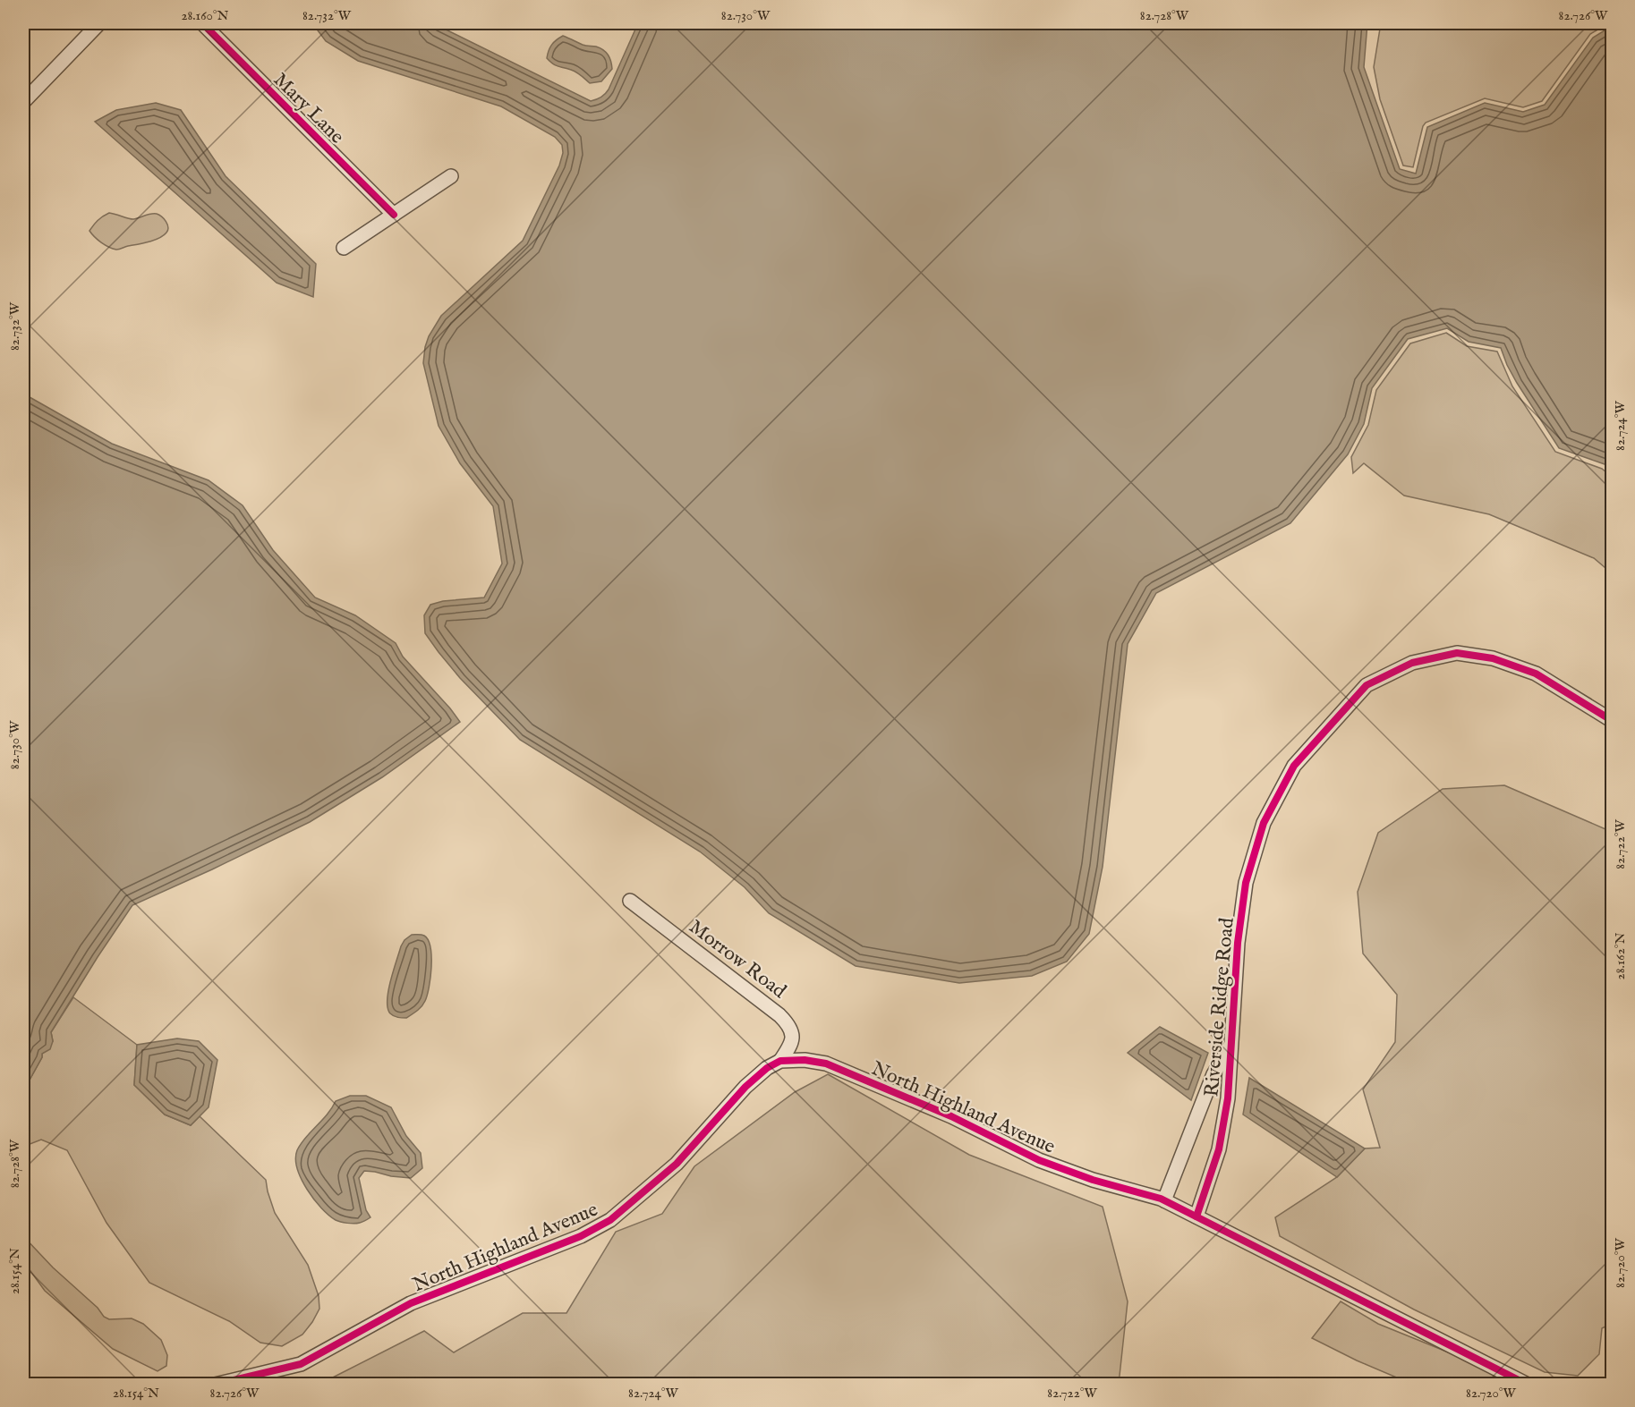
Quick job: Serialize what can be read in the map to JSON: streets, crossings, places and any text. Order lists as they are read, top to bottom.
{
  "streets": {
    "street": [
      "Mary Lane",
      "Morrow Road",
      "Riverside Ridge Road",
      "North Highland Avenue"
    ]
  },
  "crossings": [
    ["Morrow Road", "North Highland Avenue"],
    ["Riverside Ridge Road", "North Highland Avenue"]
  ],
  "coordinates": [
    "28.160°N",
    "82.732°W",
    "82.730°W",
    "82.728°W",
    "82.726°W",
    "82.724°W",
    "82.722°W",
    "28.162°N",
    "82.720°W",
    "28.154°N"
  ]
}
